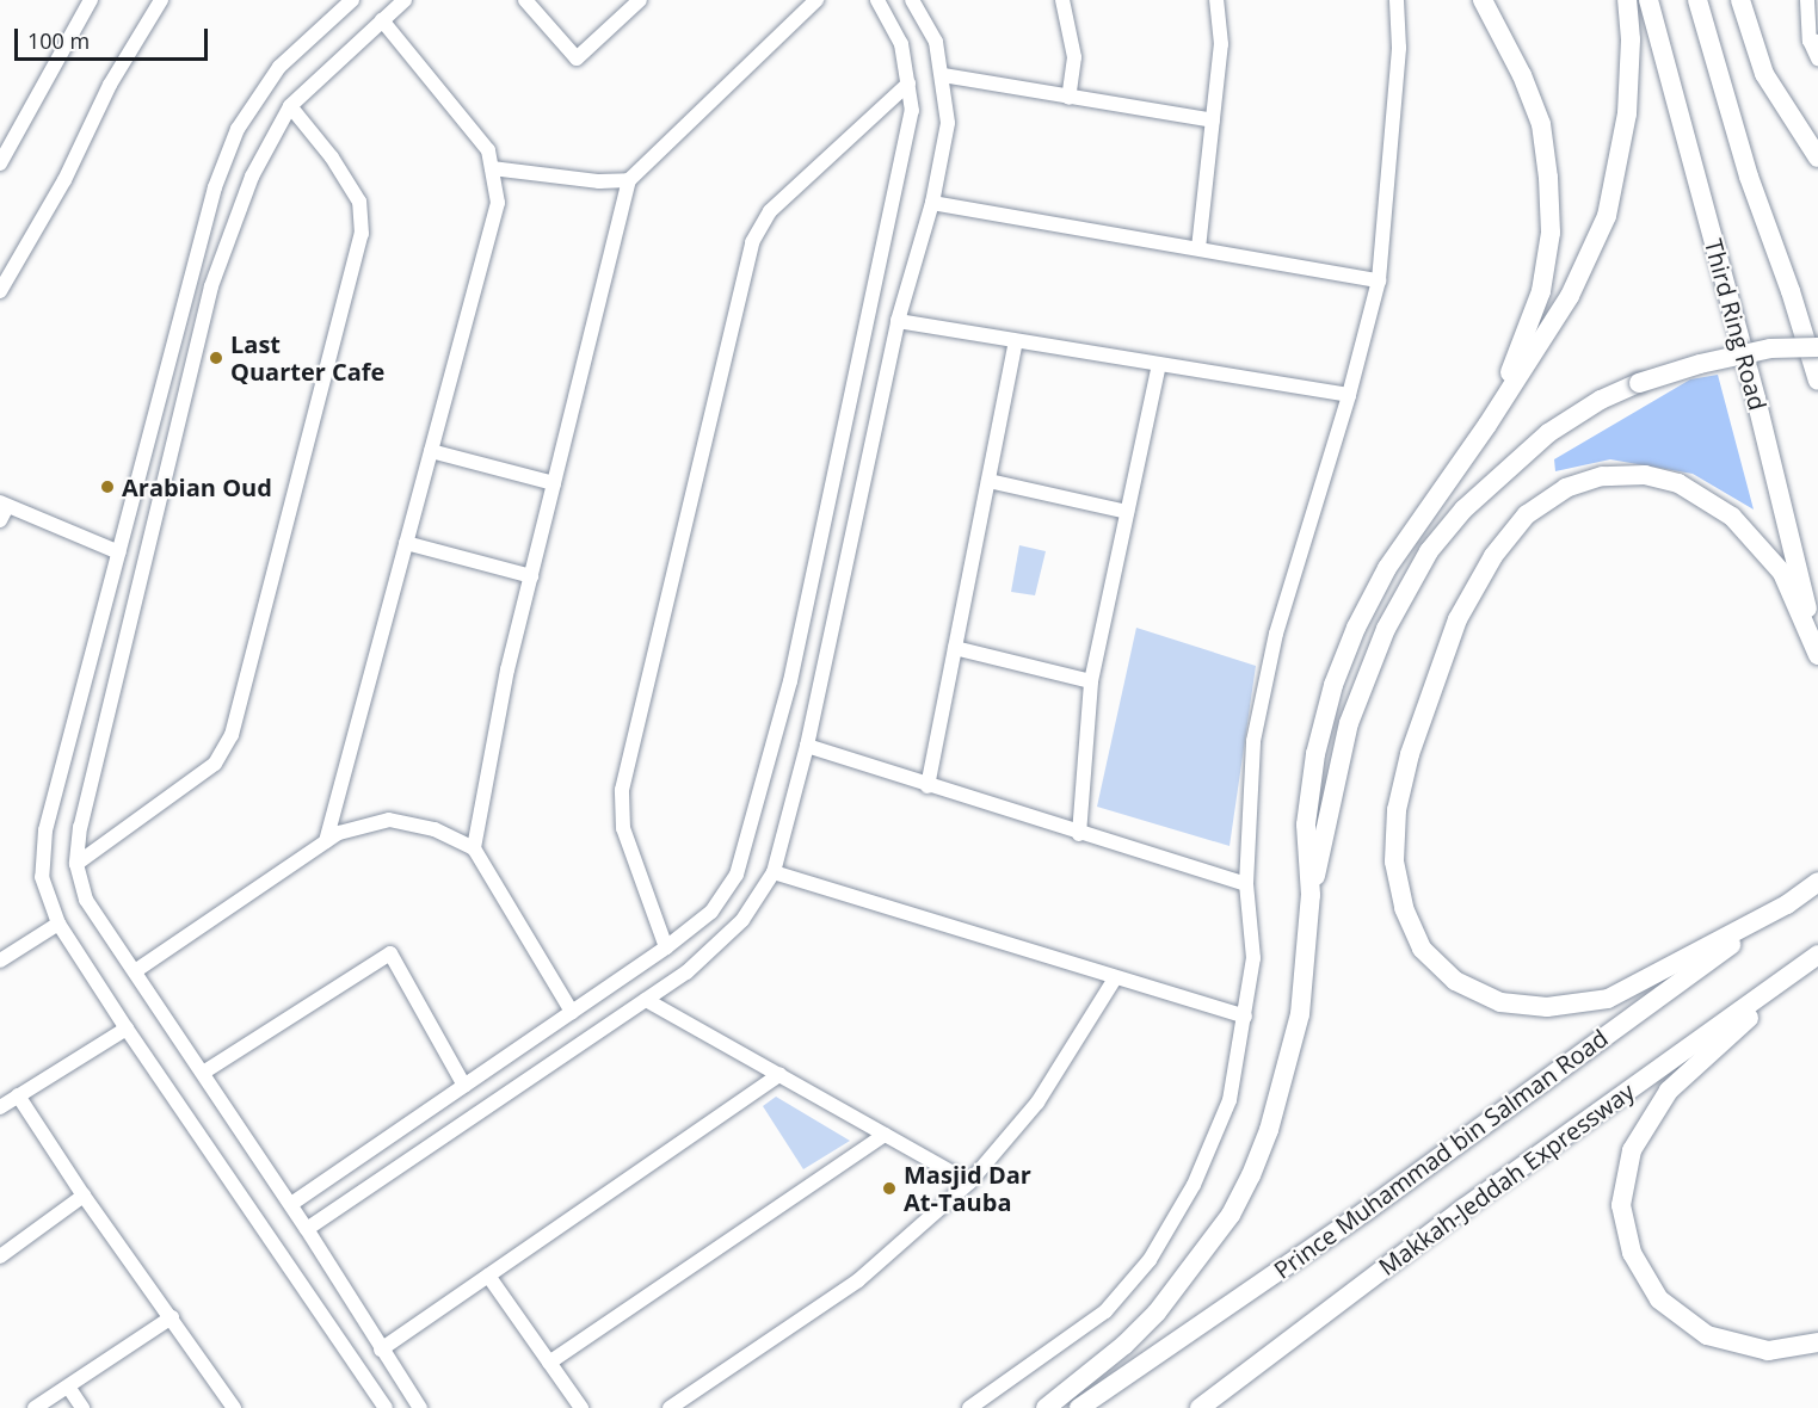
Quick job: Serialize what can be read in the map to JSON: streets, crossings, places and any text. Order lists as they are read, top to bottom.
{
  "streets": {
    "highway": ["Third Ring Road", "Prince Muhammad bin Salman Road", "Makkah-Jeddah Expressway"]
  },
  "places": ["Last Quarter Cafe", "Arabian Oud", "Masjid Dar At-Tauba"],
  "scale_bar": "100 m"
}
